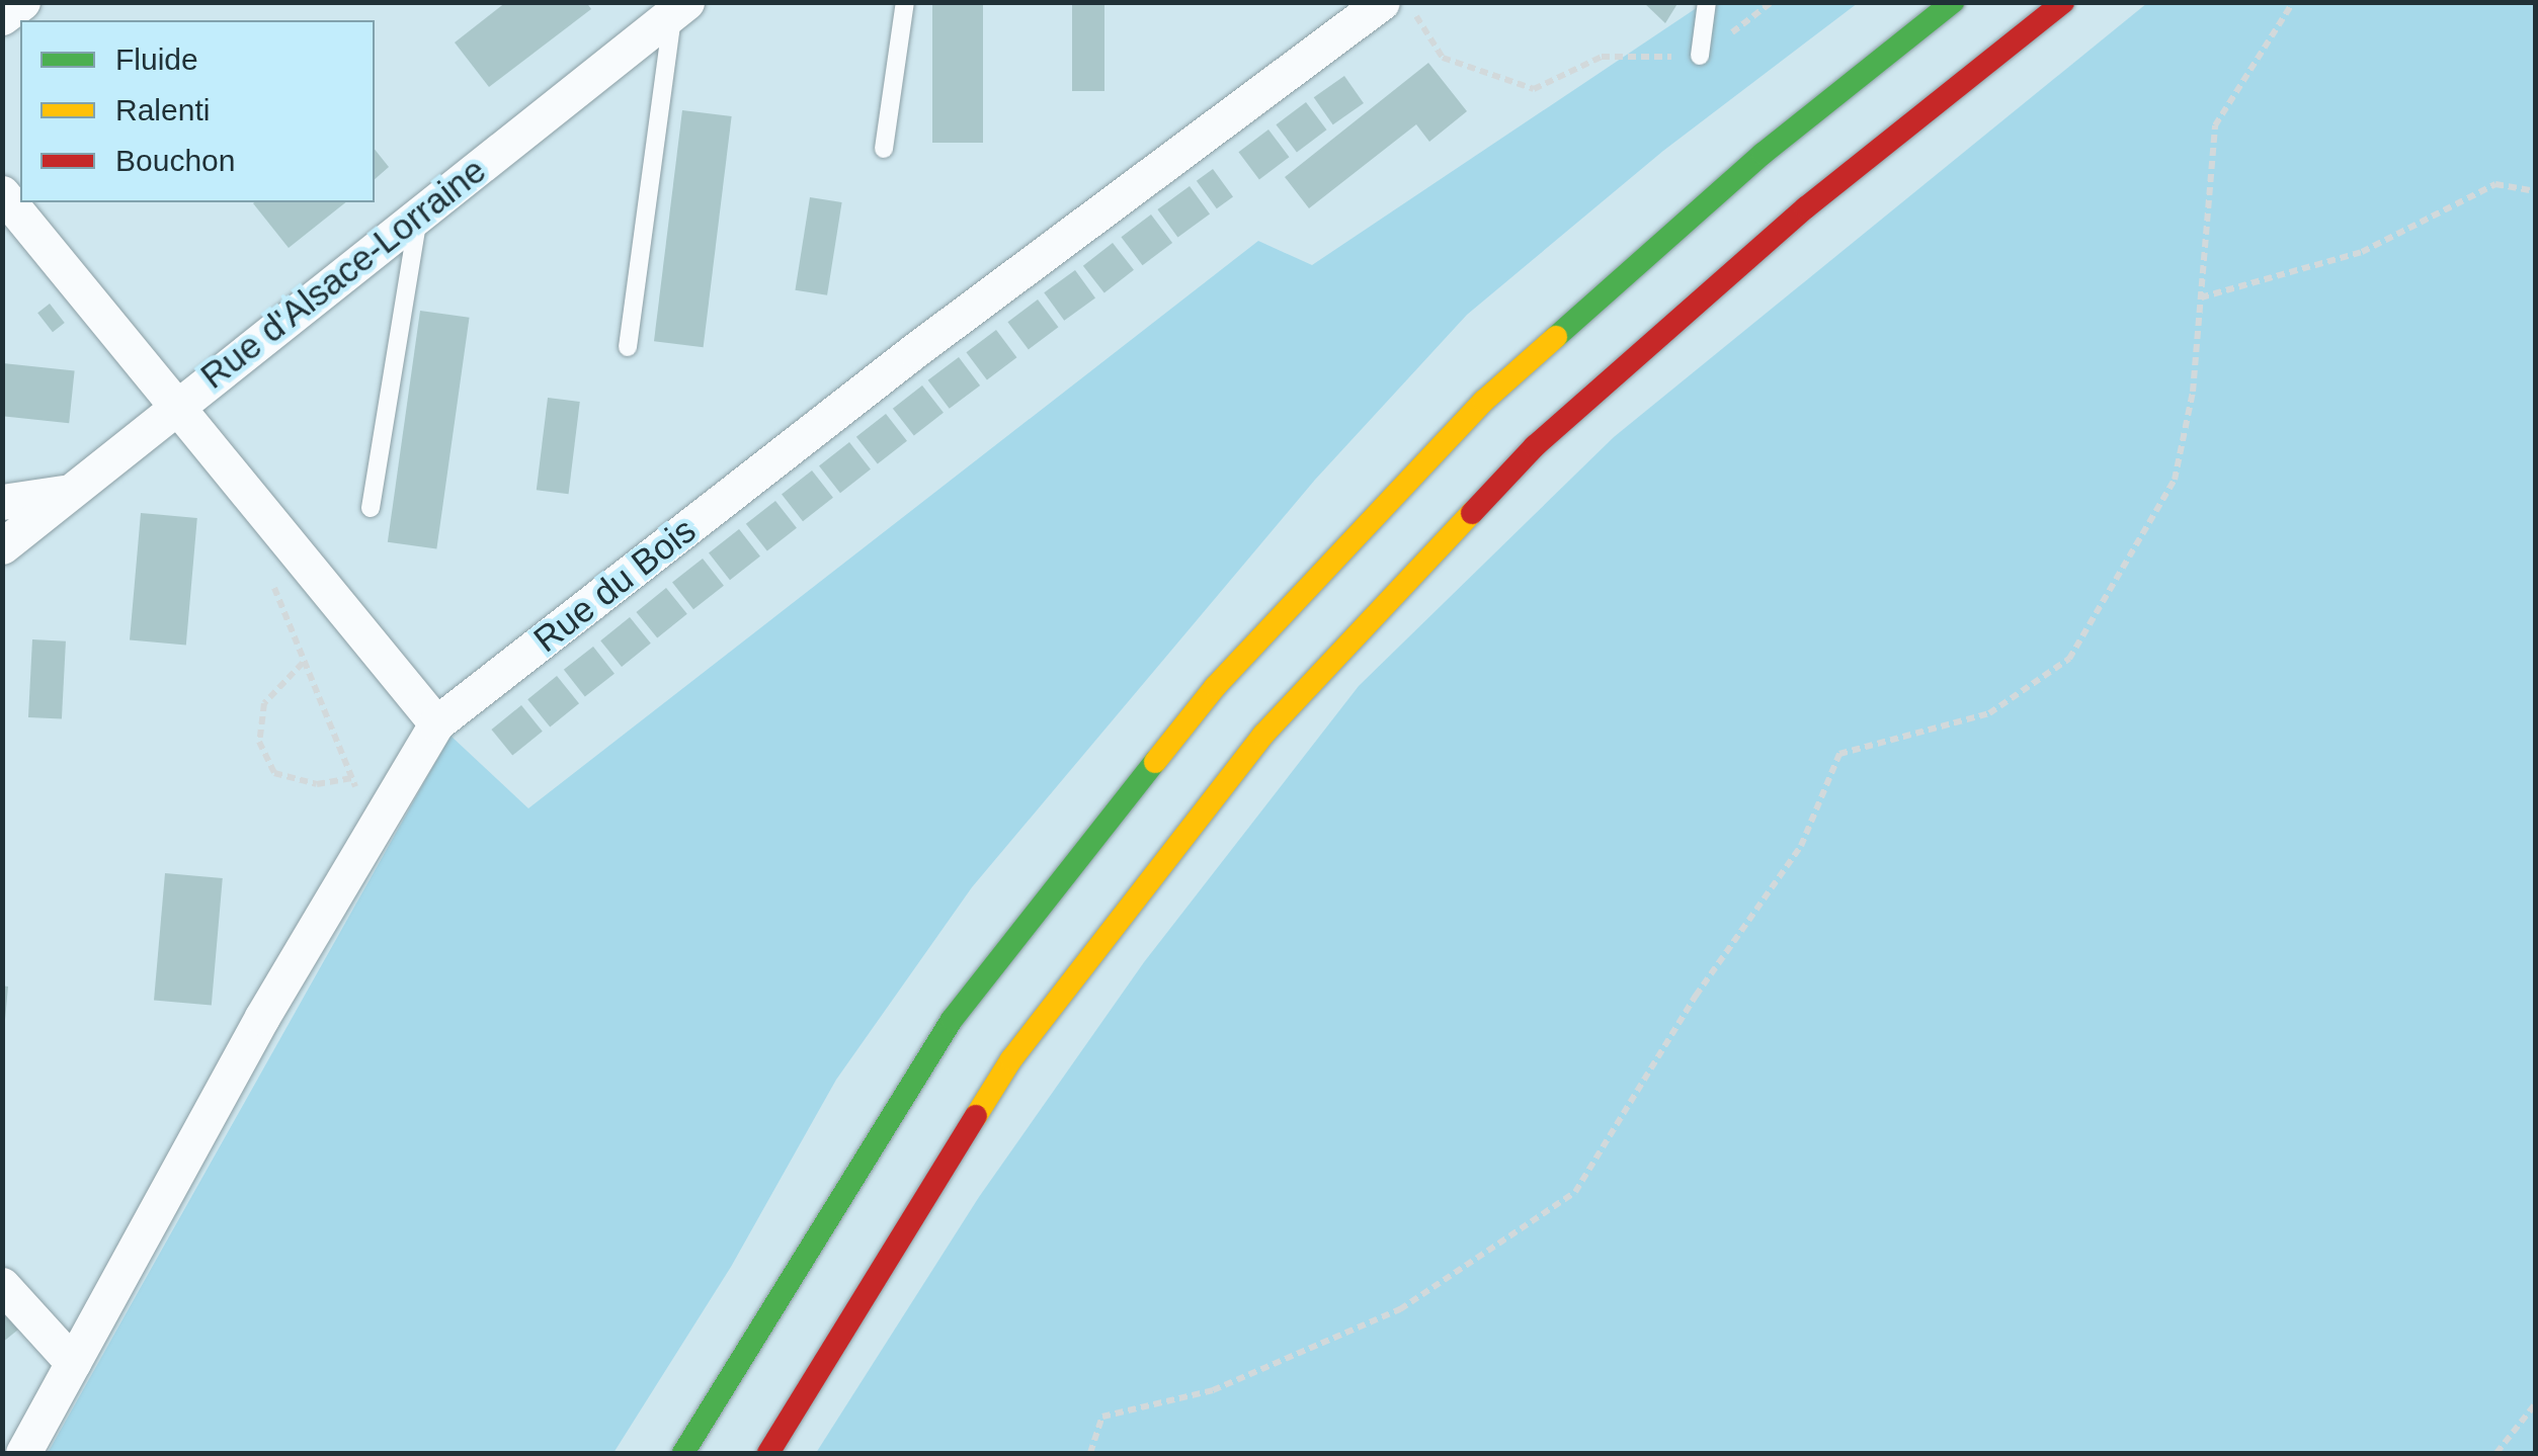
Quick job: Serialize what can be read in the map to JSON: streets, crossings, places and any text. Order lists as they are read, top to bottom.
{
  "streets": {
    "street": ["Rue d'Alsace-Lorraine", "Rue du Bois"]
  },
  "legend": ["Fluide", "Ralenti", "Bouchon"]
}
